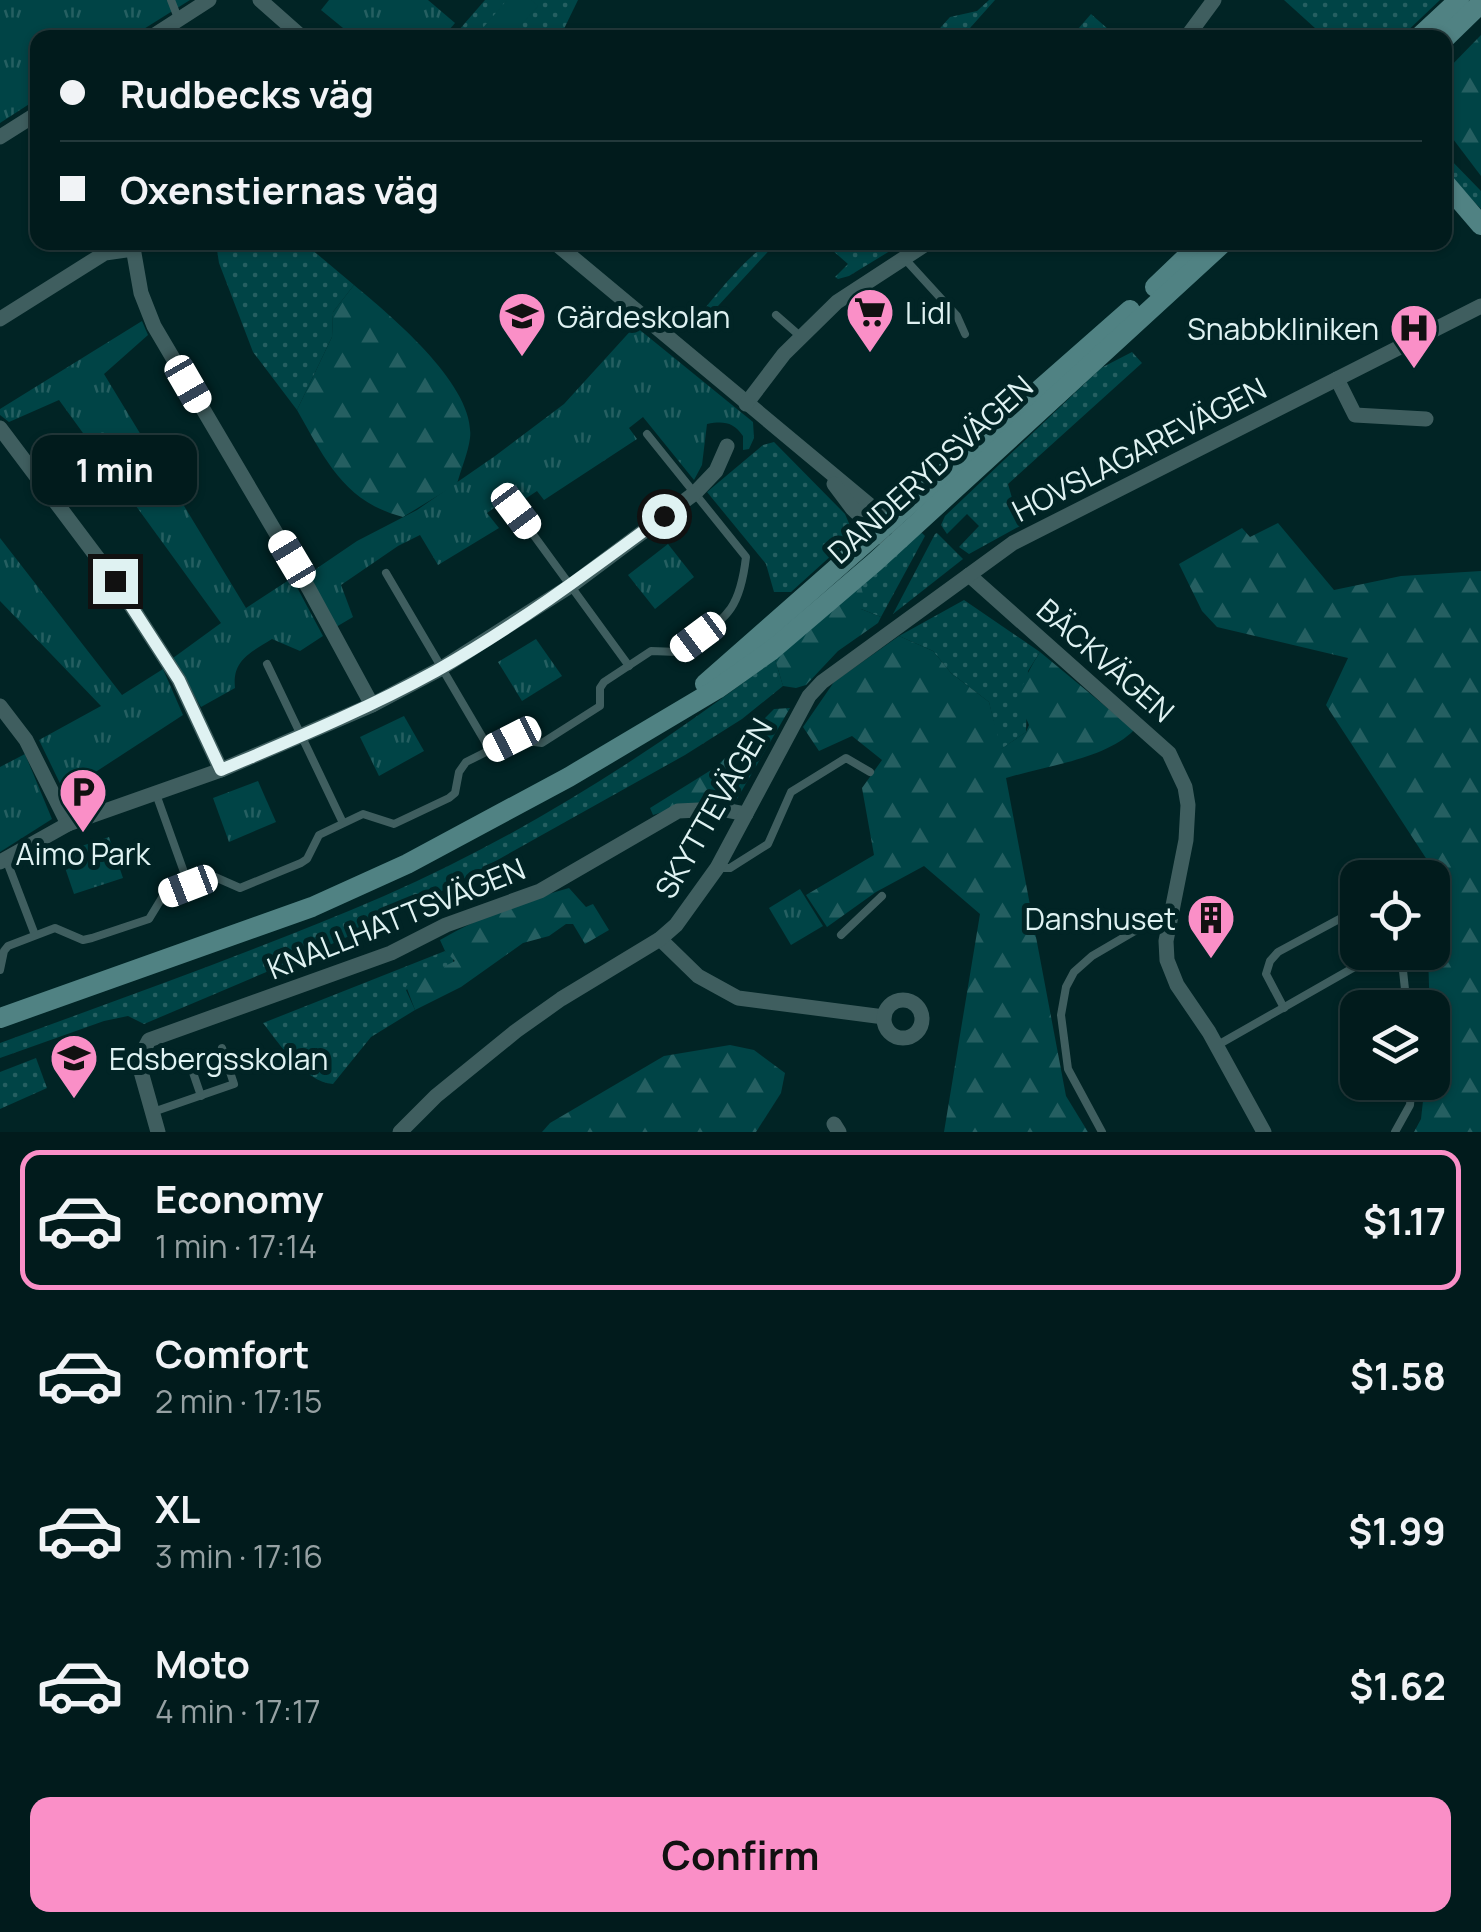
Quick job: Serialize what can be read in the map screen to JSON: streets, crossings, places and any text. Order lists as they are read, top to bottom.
{
  "streets": {
    "main road": ["DANDERYDSVÄGEN"],
    "street": [
      "HOVSLAGAREVÄGEN",
      "BÄCKVÄGEN",
      "SKYTTEVÄGEN",
      "KNALLHATTSVÄGEN"
    ]
  },
  "crossings": [
    ["HOVSLAGAREVÄGEN", "BÄCKVÄGEN"],
    ["HOVSLAGAREVÄGEN", "SKYTTEVÄGEN"],
    ["BÄCKVÄGEN", "SKYTTEVÄGEN"],
    ["SKYTTEVÄGEN", "KNALLHATTSVÄGEN"]
  ],
  "places": {
    "supermarket": ["Lidl"],
    "school or university": ["Gärdeskolan", "Edsbergsskolan"],
    "hospital": ["Snabbkliniken"],
    "parking": ["Aimo Park"],
    "building": ["Danshuset"]
  },
  "page": {
    "banner": ["Rudbecks väg", "Oxenstiernas väg"],
    "bubble": "1 min",
    "list": [
      {
        "name": "Economy",
        "note": "1 min · 17:14",
        "value": "$1.17"
      },
      {
        "name": "Comfort",
        "note": "2 min · 17:15",
        "value": "$1.58"
      },
      {
        "name": "XL",
        "note": "3 min · 17:16",
        "value": "$1.99"
      },
      {
        "name": "Moto",
        "note": "4 min · 17:17",
        "value": "$1.62"
      }
    ],
    "buttons": "Confirm"
  }
}
